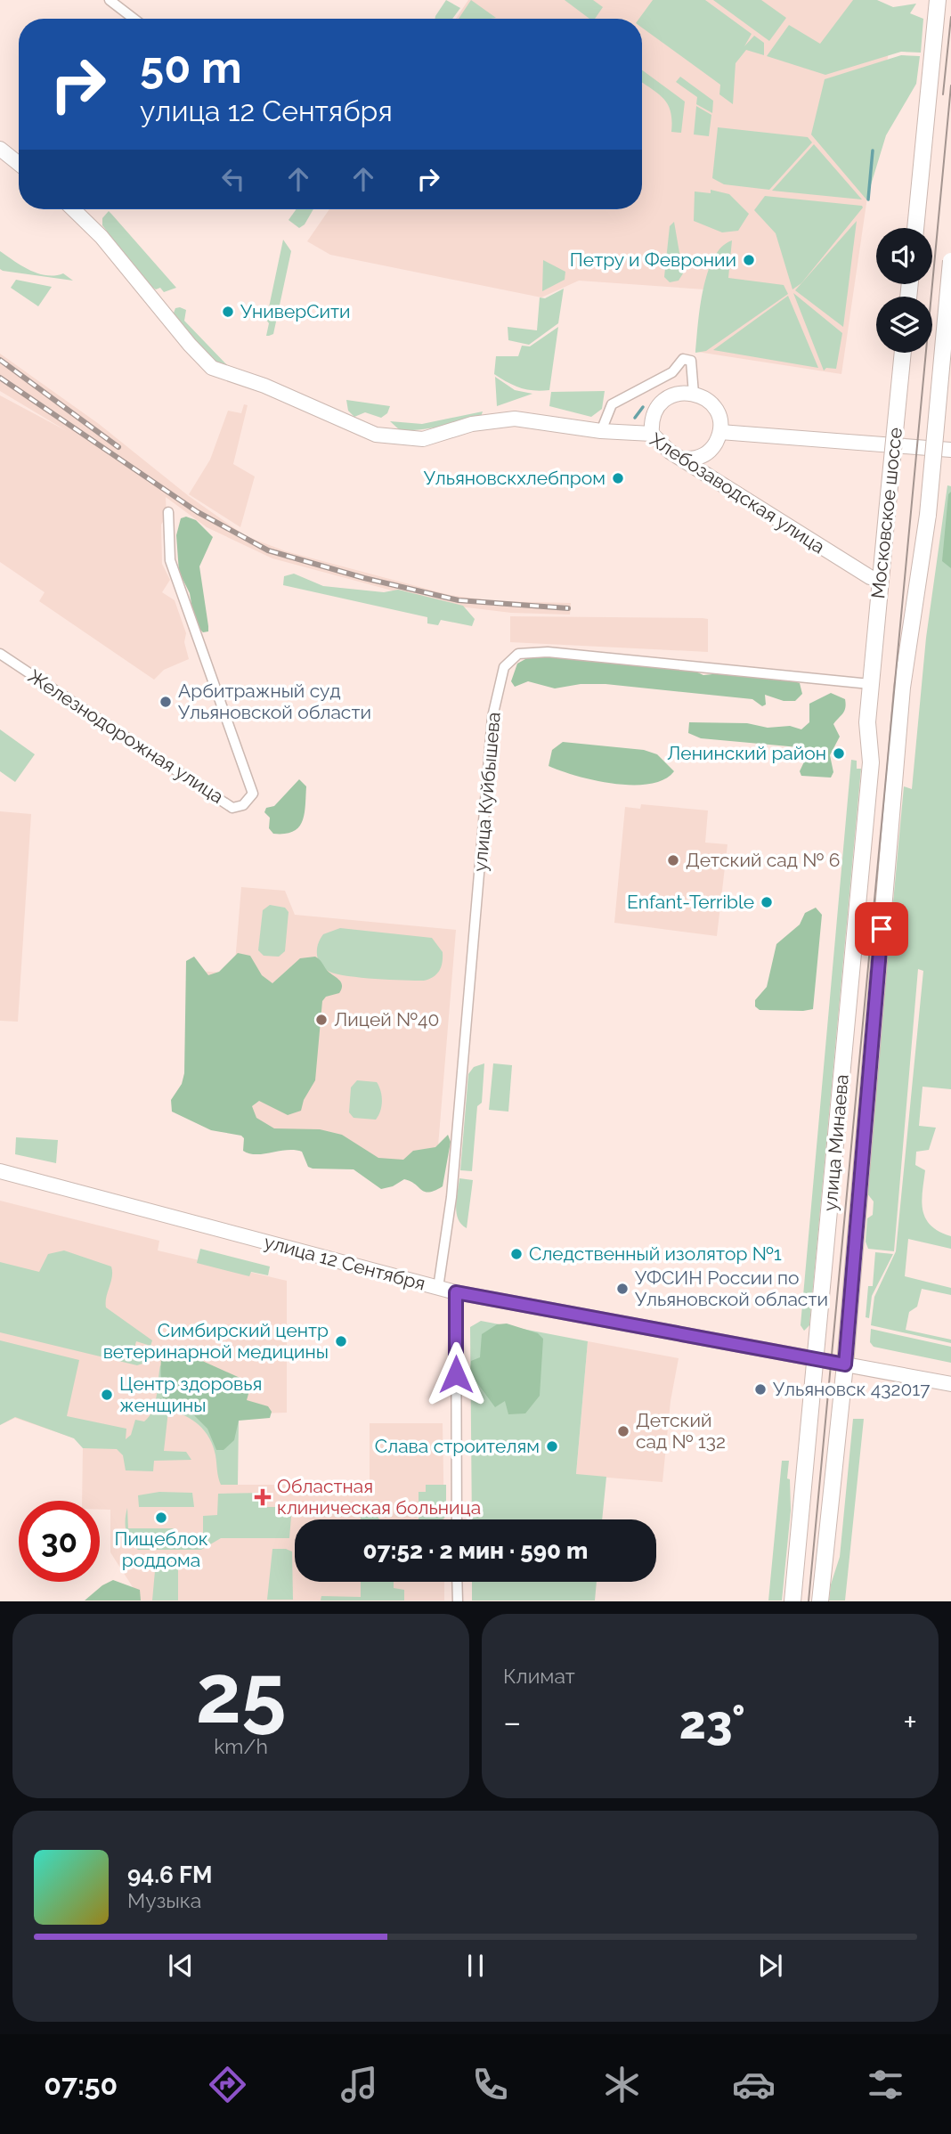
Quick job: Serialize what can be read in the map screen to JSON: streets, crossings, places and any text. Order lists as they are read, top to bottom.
{
  "streets": {
    "main road": ["Московское шоссе", "улица Минаева"],
    "street": [
      "Хлебозаводская улица",
      "Железнодорожная улица",
      "улица Куйбышева",
      "улица 12 Сентября"
    ]
  },
  "crossings": [
    ["Хлебозаводская улица", "Московское шоссе"],
    ["Московское шоссе", "улица Куйбышева"],
    ["Московское шоссе", "улица Минаева"],
    ["улица Куйбышева", "улица Минаева"],
    ["улица Куйбышева", "улица 12 Сентября"],
    ["улица Минаева", "улица 12 Сентября"]
  ],
  "places": {
    "other": [
      "Петру и Февронии",
      "УниверСити",
      "Ульяновскхлебпром",
      "Арбитражный суд Ульяновской области",
      "Ленинский район",
      "Детский сад № 6",
      "Enfant-Terrible",
      "Лицей №40",
      "Следственный изолятор №1",
      "УФСИН России по Ульяновской области",
      "Симбирский центр ветеринарной медицины",
      "Ульяновск 432017",
      "Центр здоровья женщины",
      "Детский сад № 132",
      "Слава строителям",
      "Пищеблок роддома"
    ],
    "health": ["Областная клиническая больница"]
  },
  "page": {
    "turn": ["50 m", "улица 12 Сентября"],
    "limit": "30",
    "trip": "07:52 · 2 мин · 590 m",
    "tile": [
      ["25", "km/h"],
      "Климат"
    ],
    "heat": ["−", "23°", "+"],
    "song": ["94.6 FM", "Музыка"],
    "tabs": "07:50"
  }
}
